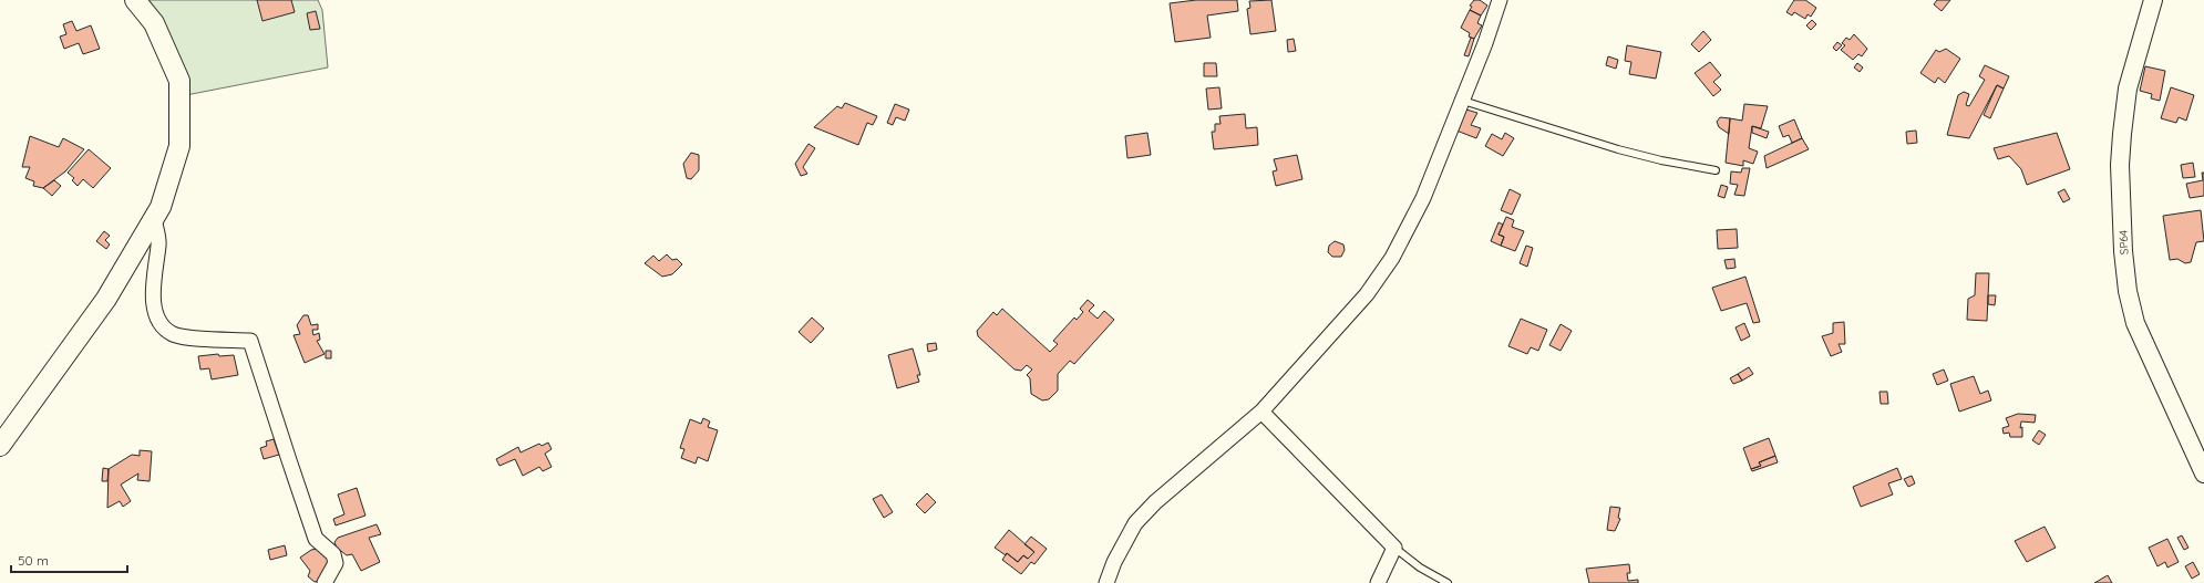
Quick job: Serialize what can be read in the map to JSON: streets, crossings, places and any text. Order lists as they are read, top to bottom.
{
  "streets": {
    "street": ["SP64"]
  },
  "scale_bar": "50 m"
}
